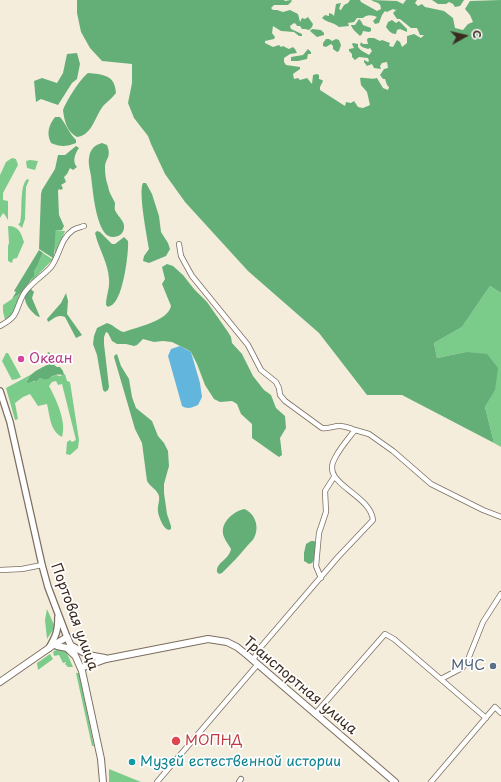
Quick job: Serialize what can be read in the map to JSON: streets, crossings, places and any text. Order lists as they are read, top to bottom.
{
  "streets": {
    "main road": ["Портовая улица", "Транспортная улица"]
  },
  "crossings": [
    ["Портовая улица", "Транспортная улица"]
  ],
  "places": [
    "Океан",
    "МЧС",
    "МОПНД",
    "Музей естественной истории"
  ],
  "north": "right"
}
